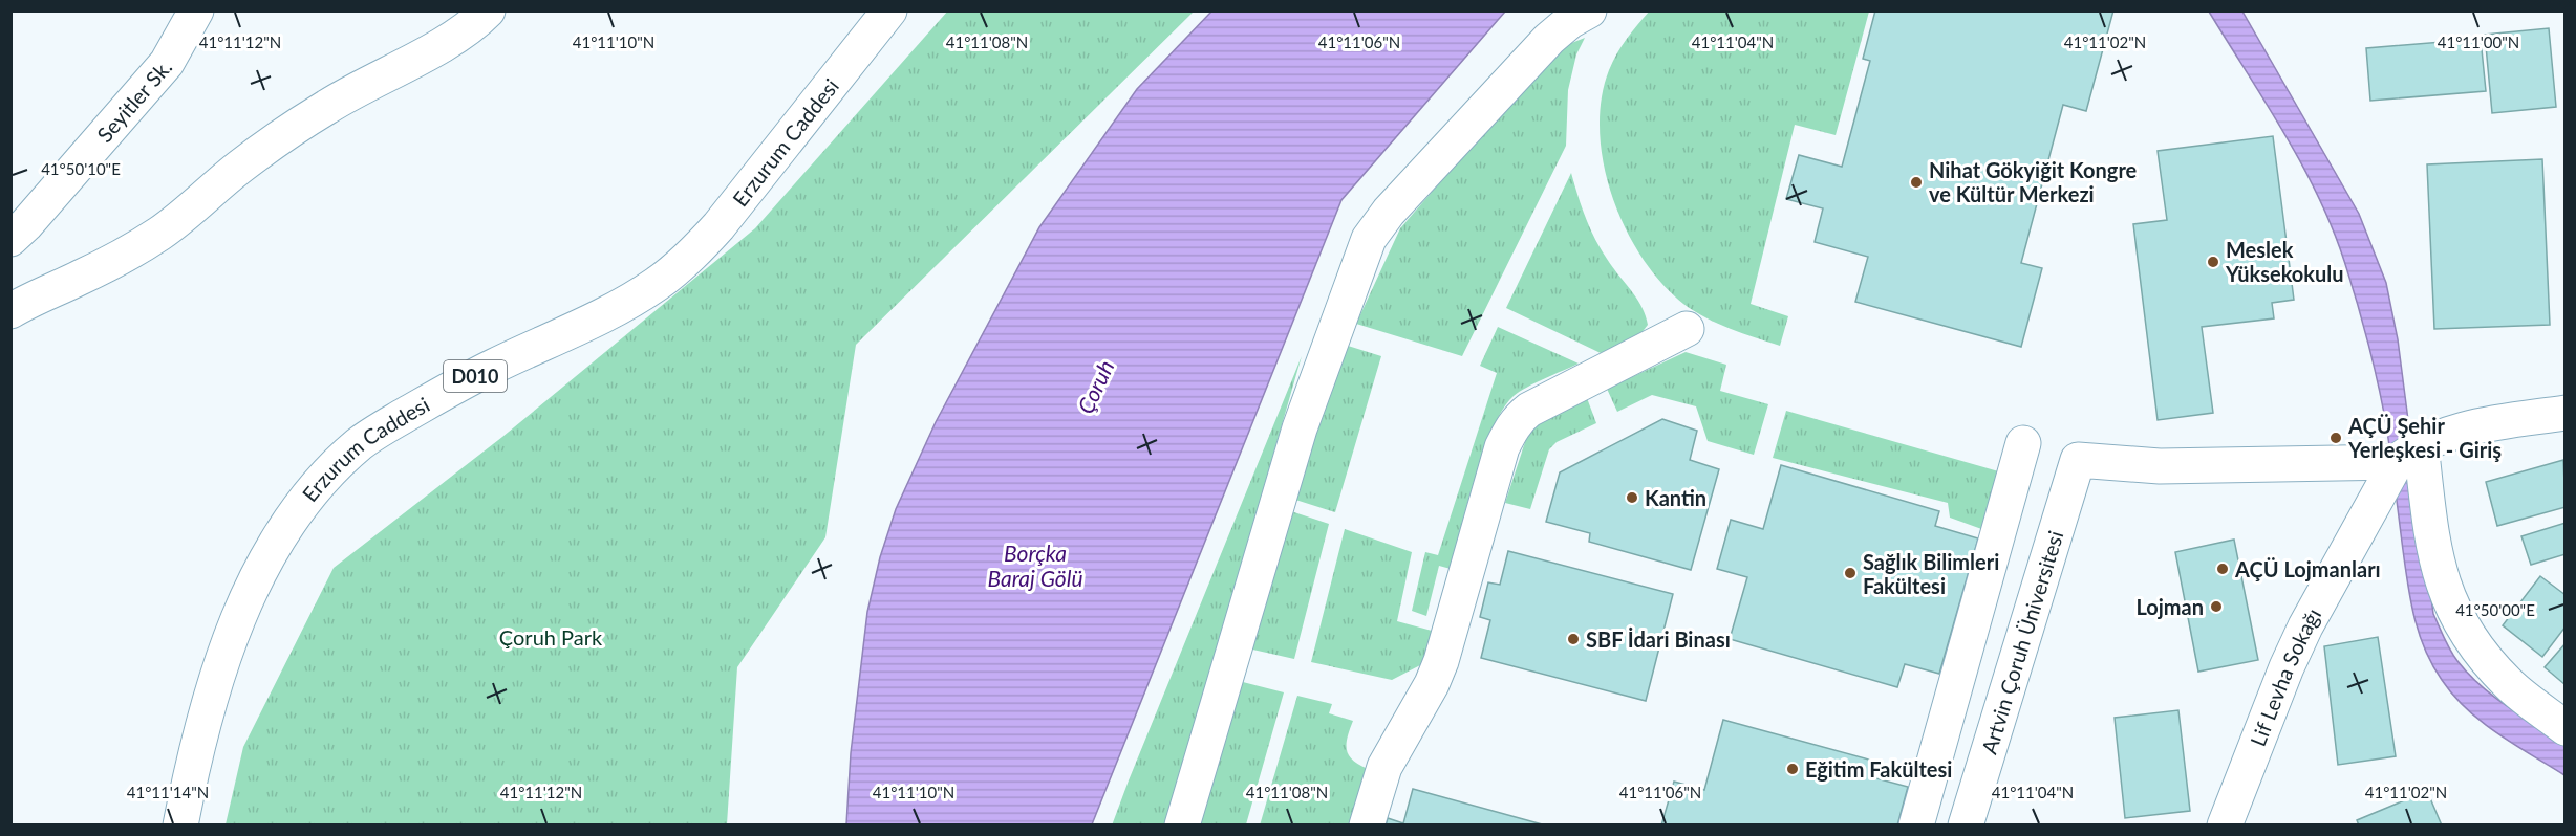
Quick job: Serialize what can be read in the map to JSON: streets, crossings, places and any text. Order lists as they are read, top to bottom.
{
  "streets": {
    "street": [
      "Seyitler Sk.",
      "Erzurum Caddesi",
      "D010",
      "Artvin Çoruh Üniversitesi",
      "Lif Levha Sokağı"
    ]
  },
  "crossings": [
    ["Artvin Çoruh Üniversitesi", "Lif Levha Sokağı"]
  ],
  "water": ["Çoruh", "Borçka Baraj Gölü"],
  "parks": ["Çoruh Park"],
  "places": [
    "Nihat Gökyiğit Kongre ve Kültür Merkezi",
    "Meslek Yüksekokulu",
    "AÇÜ Şehir Yerleşkesi - Giriş",
    "Kantin",
    "AÇÜ Lojmanları",
    "Sağlık Bilimleri Fakültesi",
    "Lojman",
    "SBF İdari Binası",
    "Eğitim Fakültesi"
  ],
  "coordinates": [
    "41°11'00\"N",
    "41°11'12\"N",
    "41°11'10\"N",
    "41°11'08\"N",
    "41°11'06\"N",
    "41°11'04\"N",
    "41°11'02\"N",
    "41°50'10\"E",
    "41°50'00\"E",
    "41°11'14\"N"
  ]
}
